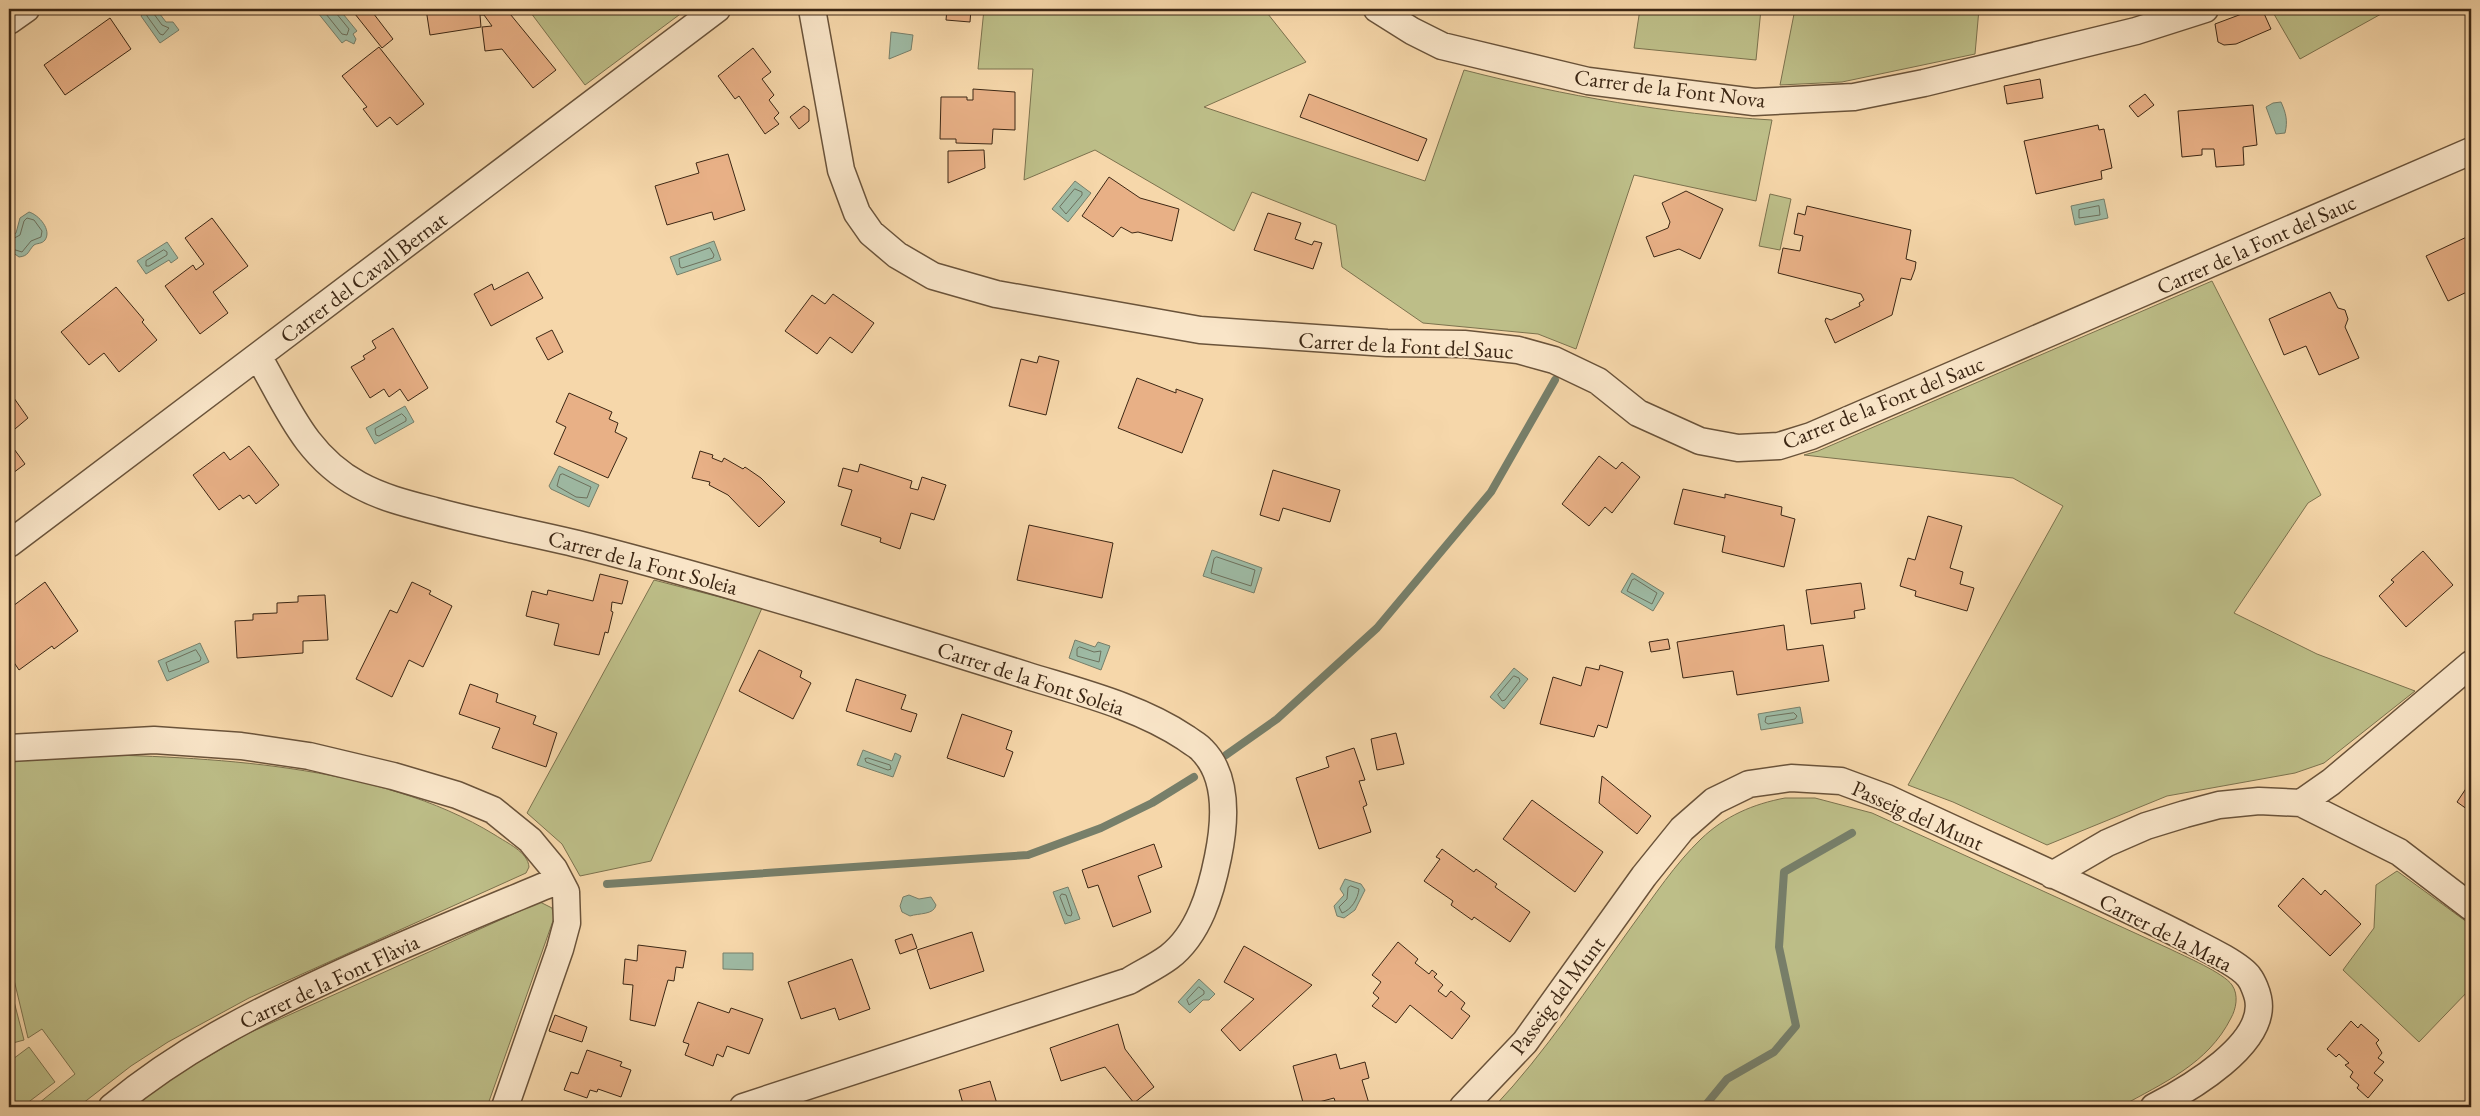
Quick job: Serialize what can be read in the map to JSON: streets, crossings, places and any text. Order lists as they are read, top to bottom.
{
  "streets": {
    "street": [
      "Carrer de la Font Nova",
      "Carrer de la Font del Sauc",
      "Carrer del Cavall Bernat",
      "Carrer de la Font Soleia",
      "Passeig del Munt",
      "Carrer de la Mata",
      "Carrer de la Font Flàvia"
    ]
  },
  "crossings": [
    ["Carrer del Cavall Bernat", "Carrer de la Font Soleia"],
    ["Passeig del Munt", "Carrer de la Mata"]
  ]
}
